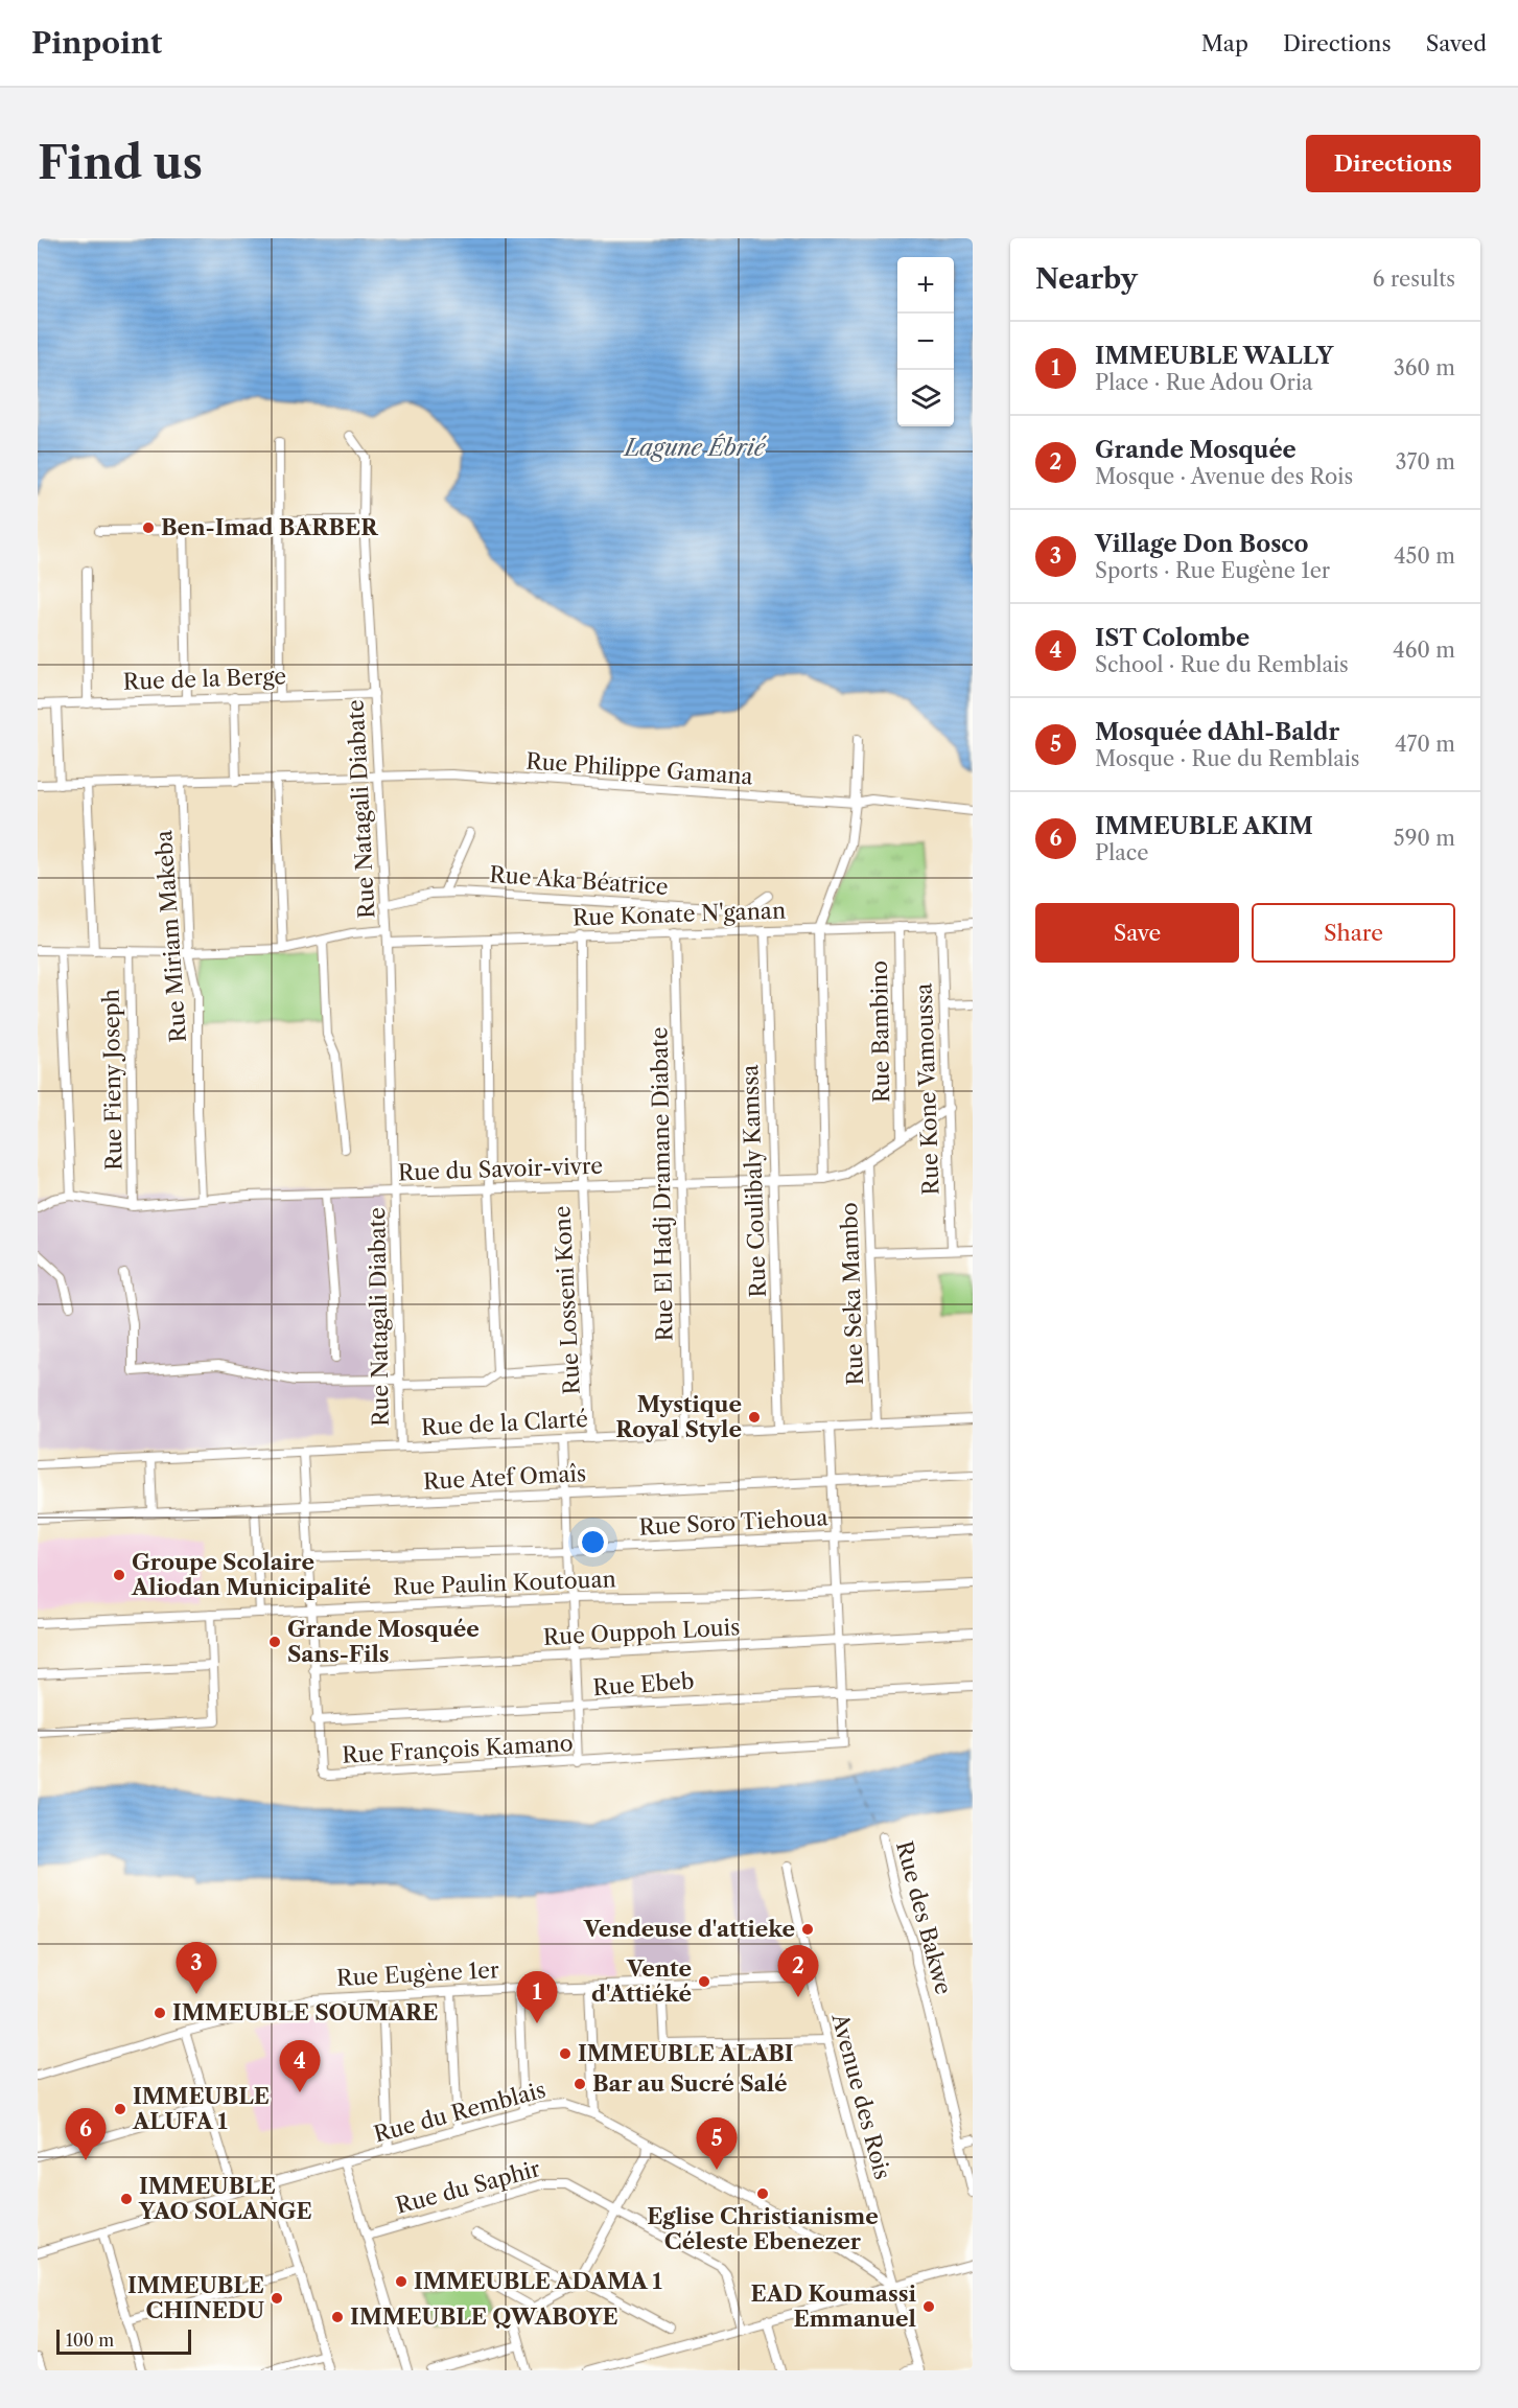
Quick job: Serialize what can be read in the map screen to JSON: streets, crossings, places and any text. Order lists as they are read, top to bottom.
{
  "streets": {
    "street": [
      "Rue de la Berge",
      "Rue Philippe Gamana",
      "Rue Natagali Diabate",
      "Rue Aka Béatrice",
      "Rue Konate N'ganan",
      "Rue Miriam Makeba",
      "Rue Bambino",
      "Rue Fieny Joseph",
      "Rue Kone Vamoussa",
      "Rue du Savoir-vivre",
      "Rue Coulibaly Kamssa",
      "Rue El Hadj Dramane Diabate",
      "Rue Seka Mambo",
      "Rue Losseni Kone",
      "Rue de la Clarté",
      "Rue Atef Omaîs",
      "Rue Soro Tiehoua",
      "Rue Paulin Koutouan",
      "Rue Ouppoh Louis",
      "Rue Ebeb",
      "Rue François Kamano",
      "Rue des Bakwe",
      "Rue Eugène 1er",
      "Avenue des Rois",
      "Rue du Remblais",
      "Rue du Saphir"
    ]
  },
  "crossings": [
    ["Rue de la Berge", "Rue Natagali Diabate"],
    ["Rue Philippe Gamana", "Rue Natagali Diabate"],
    ["Rue Philippe Gamana", "Rue Miriam Makeba"],
    ["Rue Natagali Diabate", "Rue Aka Béatrice"],
    ["Rue Natagali Diabate", "Rue Konate N'ganan"],
    ["Rue Natagali Diabate", "Rue du Savoir-vivre"],
    ["Rue Natagali Diabate", "Rue de la Clarté"],
    ["Rue Konate N'ganan", "Rue Bambino"],
    ["Rue Konate N'ganan", "Rue Kone Vamoussa"],
    ["Rue Konate N'ganan", "Rue Coulibaly Kamssa"],
    ["Rue Konate N'ganan", "Rue El Hadj Dramane Diabate"],
    ["Rue Konate N'ganan", "Rue Losseni Kone"],
    ["Rue Miriam Makeba", "Rue du Savoir-vivre"],
    ["Rue Bambino", "Rue du Savoir-vivre"],
    ["Rue Fieny Joseph", "Rue du Savoir-vivre"],
    ["Rue Kone Vamoussa", "Rue du Savoir-vivre"],
    ["Rue du Savoir-vivre", "Rue Coulibaly Kamssa"],
    ["Rue du Savoir-vivre", "Rue El Hadj Dramane Diabate"],
    ["Rue du Savoir-vivre", "Rue Seka Mambo"],
    ["Rue du Savoir-vivre", "Rue Losseni Kone"],
    ["Rue Coulibaly Kamssa", "Rue de la Clarté"],
    ["Rue El Hadj Dramane Diabate", "Rue de la Clarté"],
    ["Rue Seka Mambo", "Rue de la Clarté"],
    ["Rue Losseni Kone", "Rue de la Clarté"],
    ["Rue de la Clarté", "Rue François Kamano"],
    ["Rue Atef Omaîs", "Rue François Kamano"],
    ["Rue Soro Tiehoua", "Rue François Kamano"],
    ["Rue Paulin Koutouan", "Rue François Kamano"],
    ["Rue Ouppoh Louis", "Rue François Kamano"],
    ["Rue Ebeb", "Rue François Kamano"],
    ["Rue Eugène 1er", "Avenue des Rois"],
    ["Avenue des Rois", "Rue du Remblais"]
  ],
  "water": ["Lagune Ébrié"],
  "places": [
    "Ben-Imad BARBER",
    "Mystique Royal Style",
    "Groupe Scolaire Aliodan Municipalité",
    "Grande Mosquée Sans-Fils",
    "Vendeuse d'attieke",
    "Vente d'Attiéké",
    "IMMEUBLE SOUMARE",
    "IMMEUBLE ALABI",
    "Bar au Sucré Salé",
    "IMMEUBLE ALUFA 1",
    "Eglise Christianisme Céleste Ebenezer",
    "IMMEUBLE YAO SOLANGE",
    "IMMEUBLE ADAMA 1",
    "IMMEUBLE CHINEDU",
    "EAD Koumassi Emmanuel",
    "IMMEUBLE QWABOYE"
  ],
  "scale_bar": "100 m",
  "page": {
    "header": "Pinpoint",
    "nav": ["Map", "Directions", "Saved"],
    "buttons": [
      "Directions",
      ["Save", "Share"]
    ],
    "title": "Find us",
    "heading": ["Nearby", "6 results"],
    "map_buttons": ["+", "−"],
    "list": [
      {
        "mark": "1",
        "name": "IMMEUBLE WALLY",
        "note": "Place · Rue Adou Oria",
        "value": "360 m"
      },
      {
        "mark": "2",
        "name": "Grande Mosquée",
        "note": "Mosque · Avenue des Rois",
        "value": "370 m"
      },
      {
        "mark": "3",
        "name": "Village Don Bosco",
        "note": "Sports · Rue Eugène 1er",
        "value": "450 m"
      },
      {
        "mark": "4",
        "name": "IST Colombe",
        "note": "School · Rue du Remblais",
        "value": "460 m"
      },
      {
        "mark": "5",
        "name": "Mosquée dAhl-Baldr",
        "note": "Mosque · Rue du Remblais",
        "value": "470 m"
      },
      {
        "mark": "6",
        "name": "IMMEUBLE AKIM",
        "note": "Place",
        "value": "590 m"
      }
    ],
    "pins": [
      "3",
      "2",
      "1",
      "4",
      "6",
      "5"
    ],
    "scale": "100 m"
  }
}
